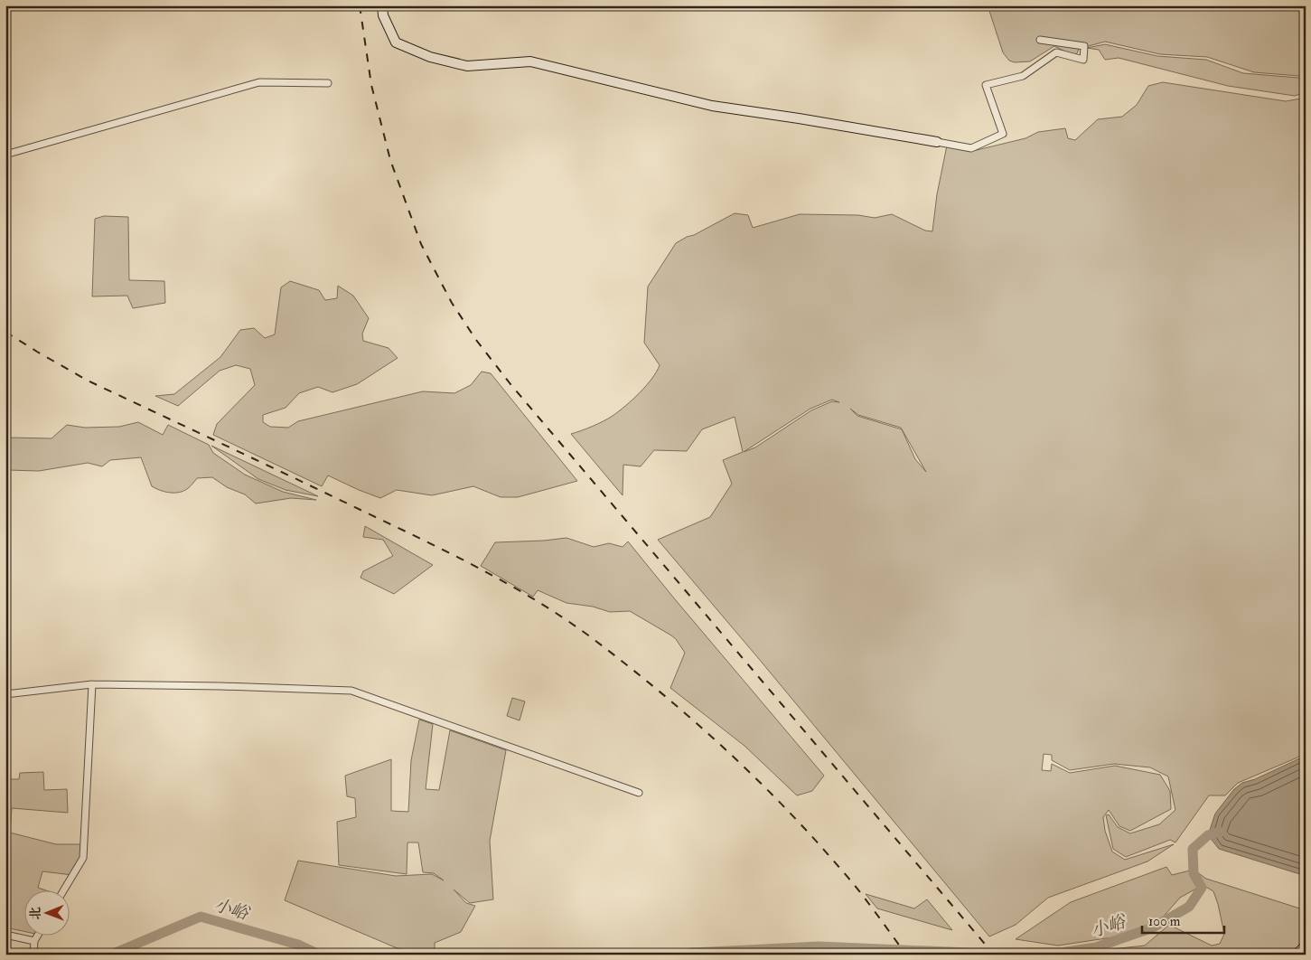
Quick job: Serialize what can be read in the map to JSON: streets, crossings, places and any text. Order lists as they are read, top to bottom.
{
  "water": ["小峪"],
  "scale_bar": "100 m",
  "north": "left"
}
